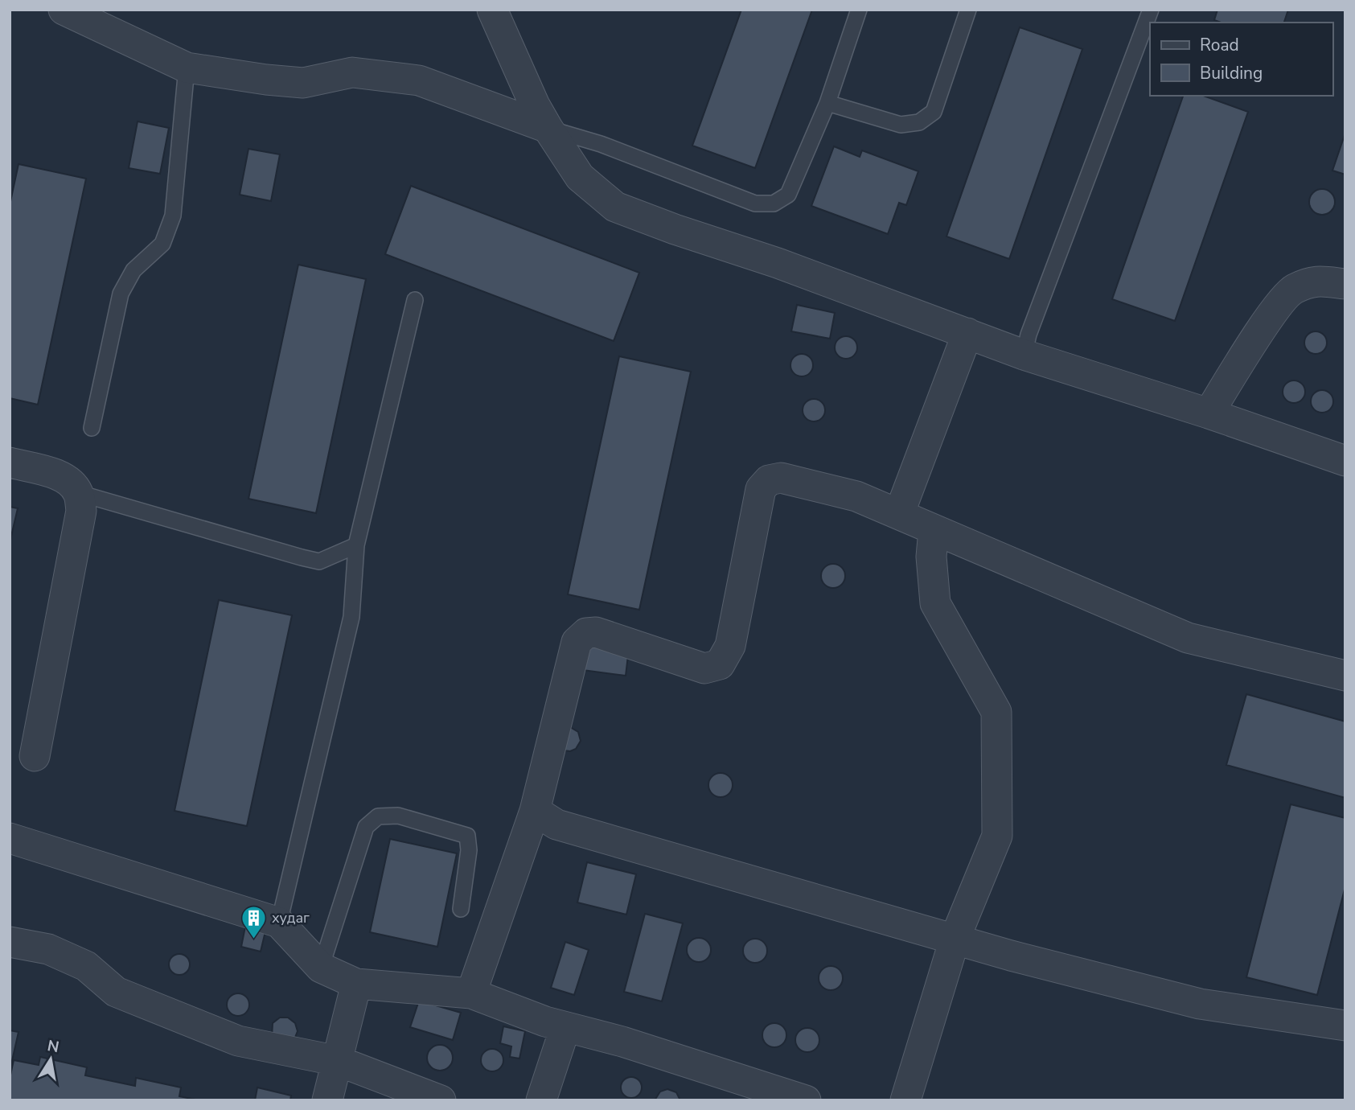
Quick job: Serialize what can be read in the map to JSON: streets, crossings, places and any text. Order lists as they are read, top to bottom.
{
  "places": {
    "building": ["худаг"]
  },
  "legend": ["Road", "Building"],
  "north": "top"
}
